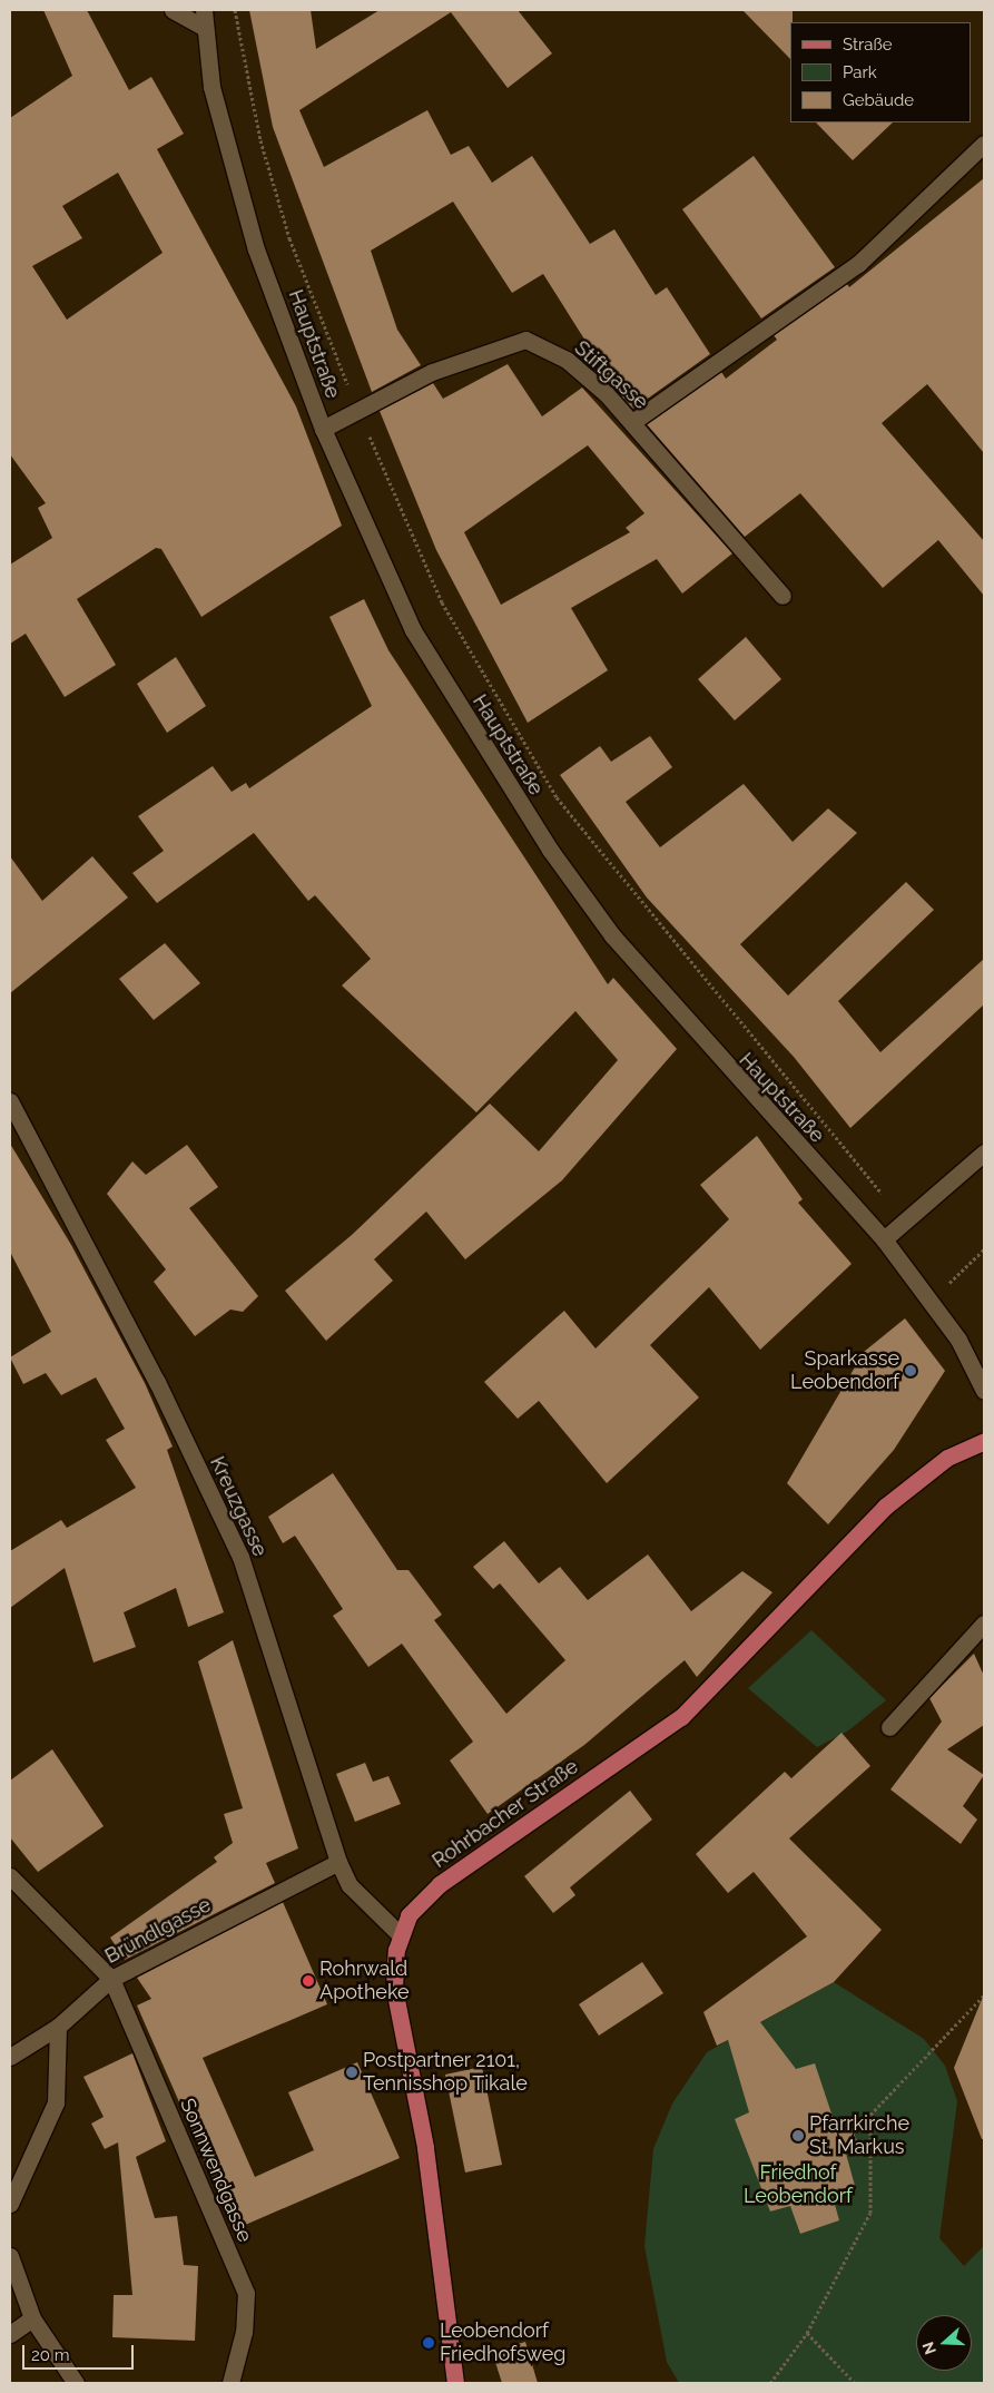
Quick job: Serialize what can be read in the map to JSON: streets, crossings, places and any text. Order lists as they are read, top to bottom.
{
  "streets": {
    "main road": ["Rohrbacher Straße"],
    "street": [
      "Hauptstraße",
      "Stiftgasse",
      "Kreuzgasse",
      "Bründlgasse",
      "Sonnwendgasse"
    ]
  },
  "crossings": [
    ["Hauptstraße", "Stiftgasse"],
    ["Kreuzgasse", "Rohrbacher Straße"],
    ["Kreuzgasse", "Bründlgasse"],
    ["Bründlgasse", "Sonnwendgasse"]
  ],
  "parks": ["Friedhof Leobendorf"],
  "places": [
    "Sparkasse Leobendorf",
    "Rohrwald Apotheke",
    "Postpartner 2101, Tennisshop Tikale",
    "Pfarrkirche St. Markus",
    "Leobendorf Friedhofsweg"
  ],
  "legend": ["Straße", "Park", "Gebäude"],
  "scale_bar": "20 m",
  "north": "left"
}
